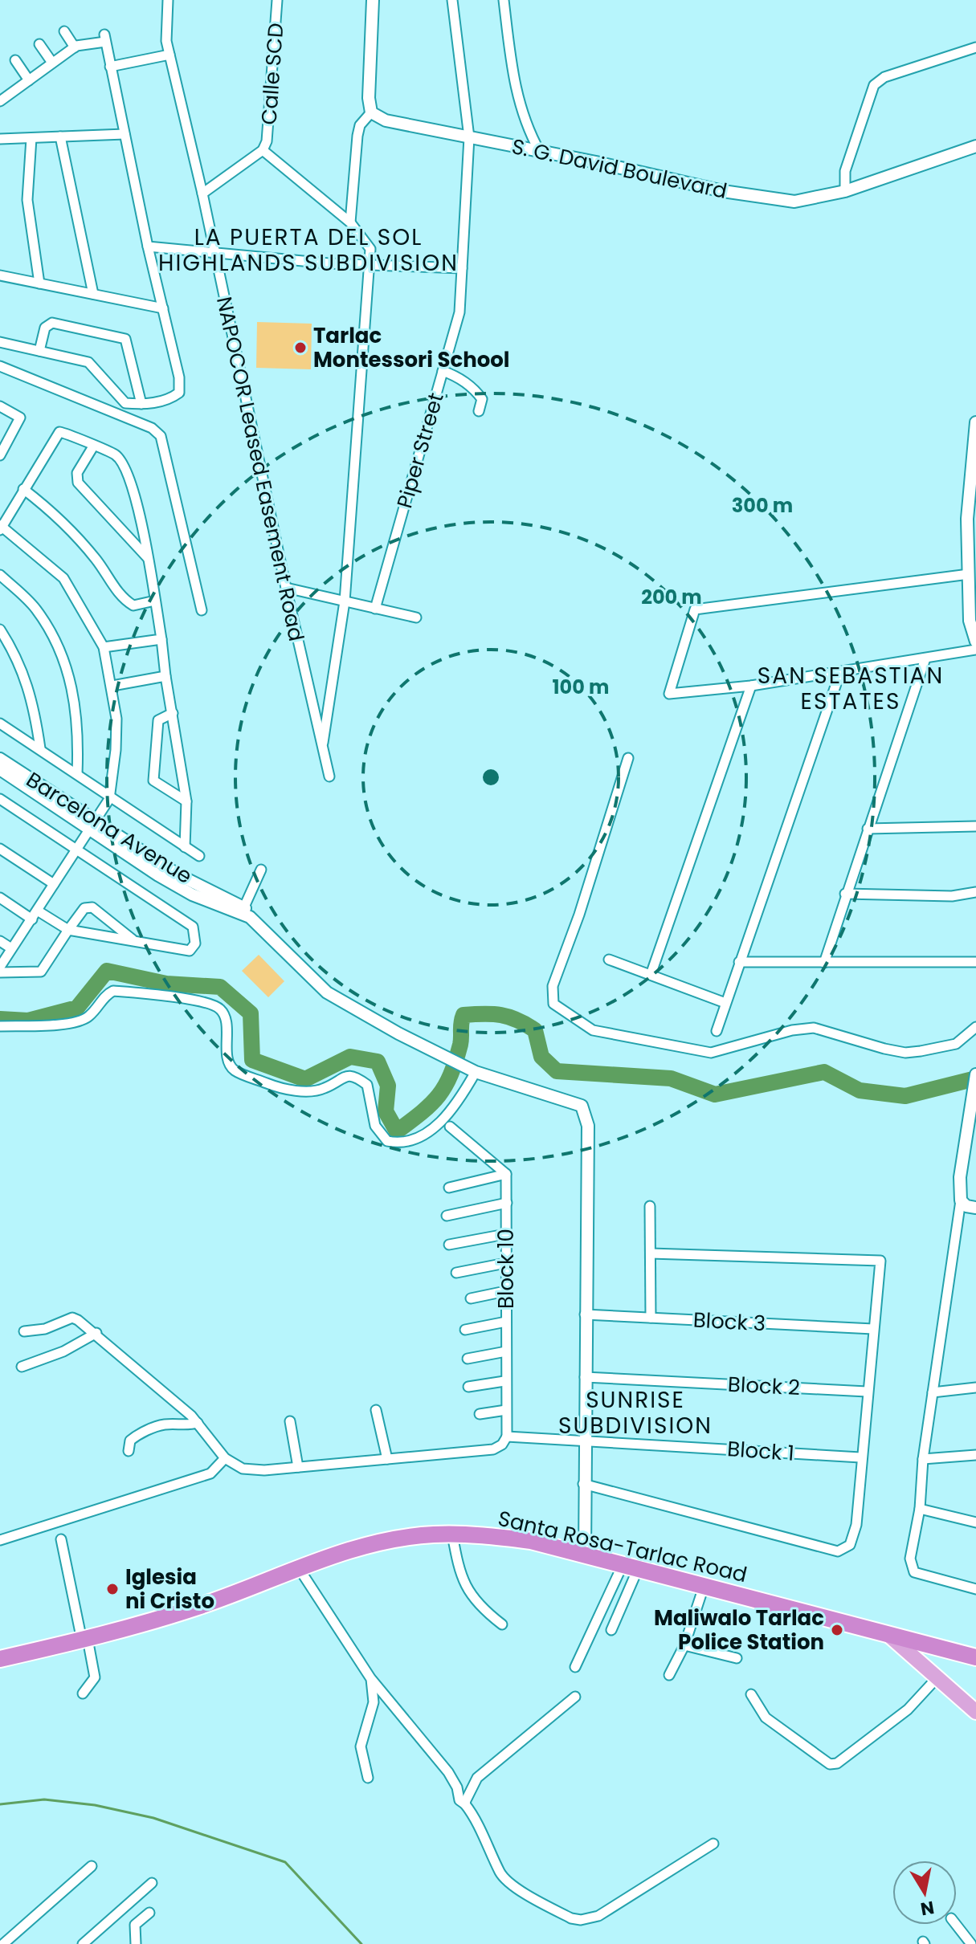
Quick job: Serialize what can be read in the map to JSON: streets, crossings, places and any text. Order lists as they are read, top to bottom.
{
  "streets": {
    "highway": ["Santa Rosa-Tarlac Road"],
    "street": [
      "Calle SCD",
      "S. G. David Boulevard",
      "Piper Street",
      "NAPOCOR Leased Easement Road",
      "Barcelona Avenue",
      "Block 10",
      "Block 3",
      "Block 2",
      "Block 1"
    ]
  },
  "crossings": [
    ["Calle SCD", "NAPOCOR Leased Easement Road"],
    ["S. G. David Boulevard", "Piper Street"],
    ["Barcelona Avenue", "Block 3"],
    ["Block 10", "Block 1"]
  ],
  "districts": ["LA PUERTA DEL SOL HIGHLANDS SUBDIVISION", "SAN SEBASTIAN ESTATES", "SUNRISE SUBDIVISION"],
  "places": ["Tarlac Montessori School", "Iglesia ni Cristo", "Maliwalo Tarlac Police Station"],
  "north": "bottom",
  "rings": ["300 m", "200 m", "100 m"]
}
